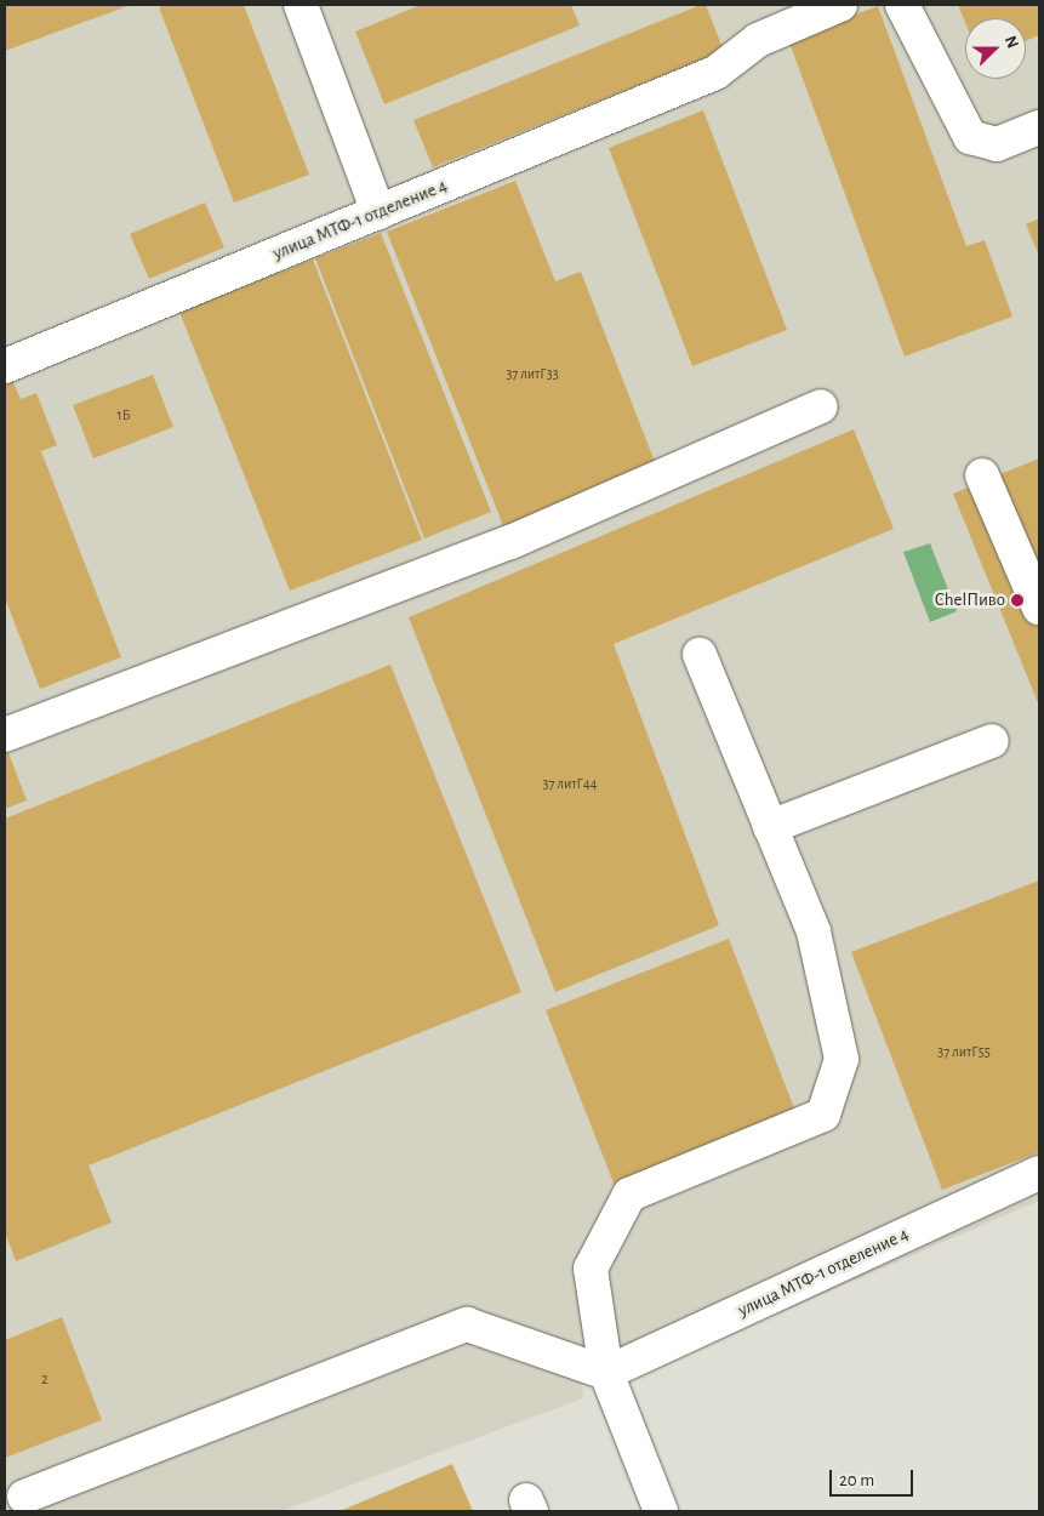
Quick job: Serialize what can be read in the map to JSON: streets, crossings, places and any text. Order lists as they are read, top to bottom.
{
  "streets": {
    "street": ["улица МТФ-1 отделение 4"]
  },
  "places": ["ChelПиво"],
  "house_numbers": [
    "37 литГ33",
    "1Б",
    "37 литГ44",
    "37 литГ55",
    "2"
  ],
  "scale_bar": "20 m",
  "north": "right"
}
